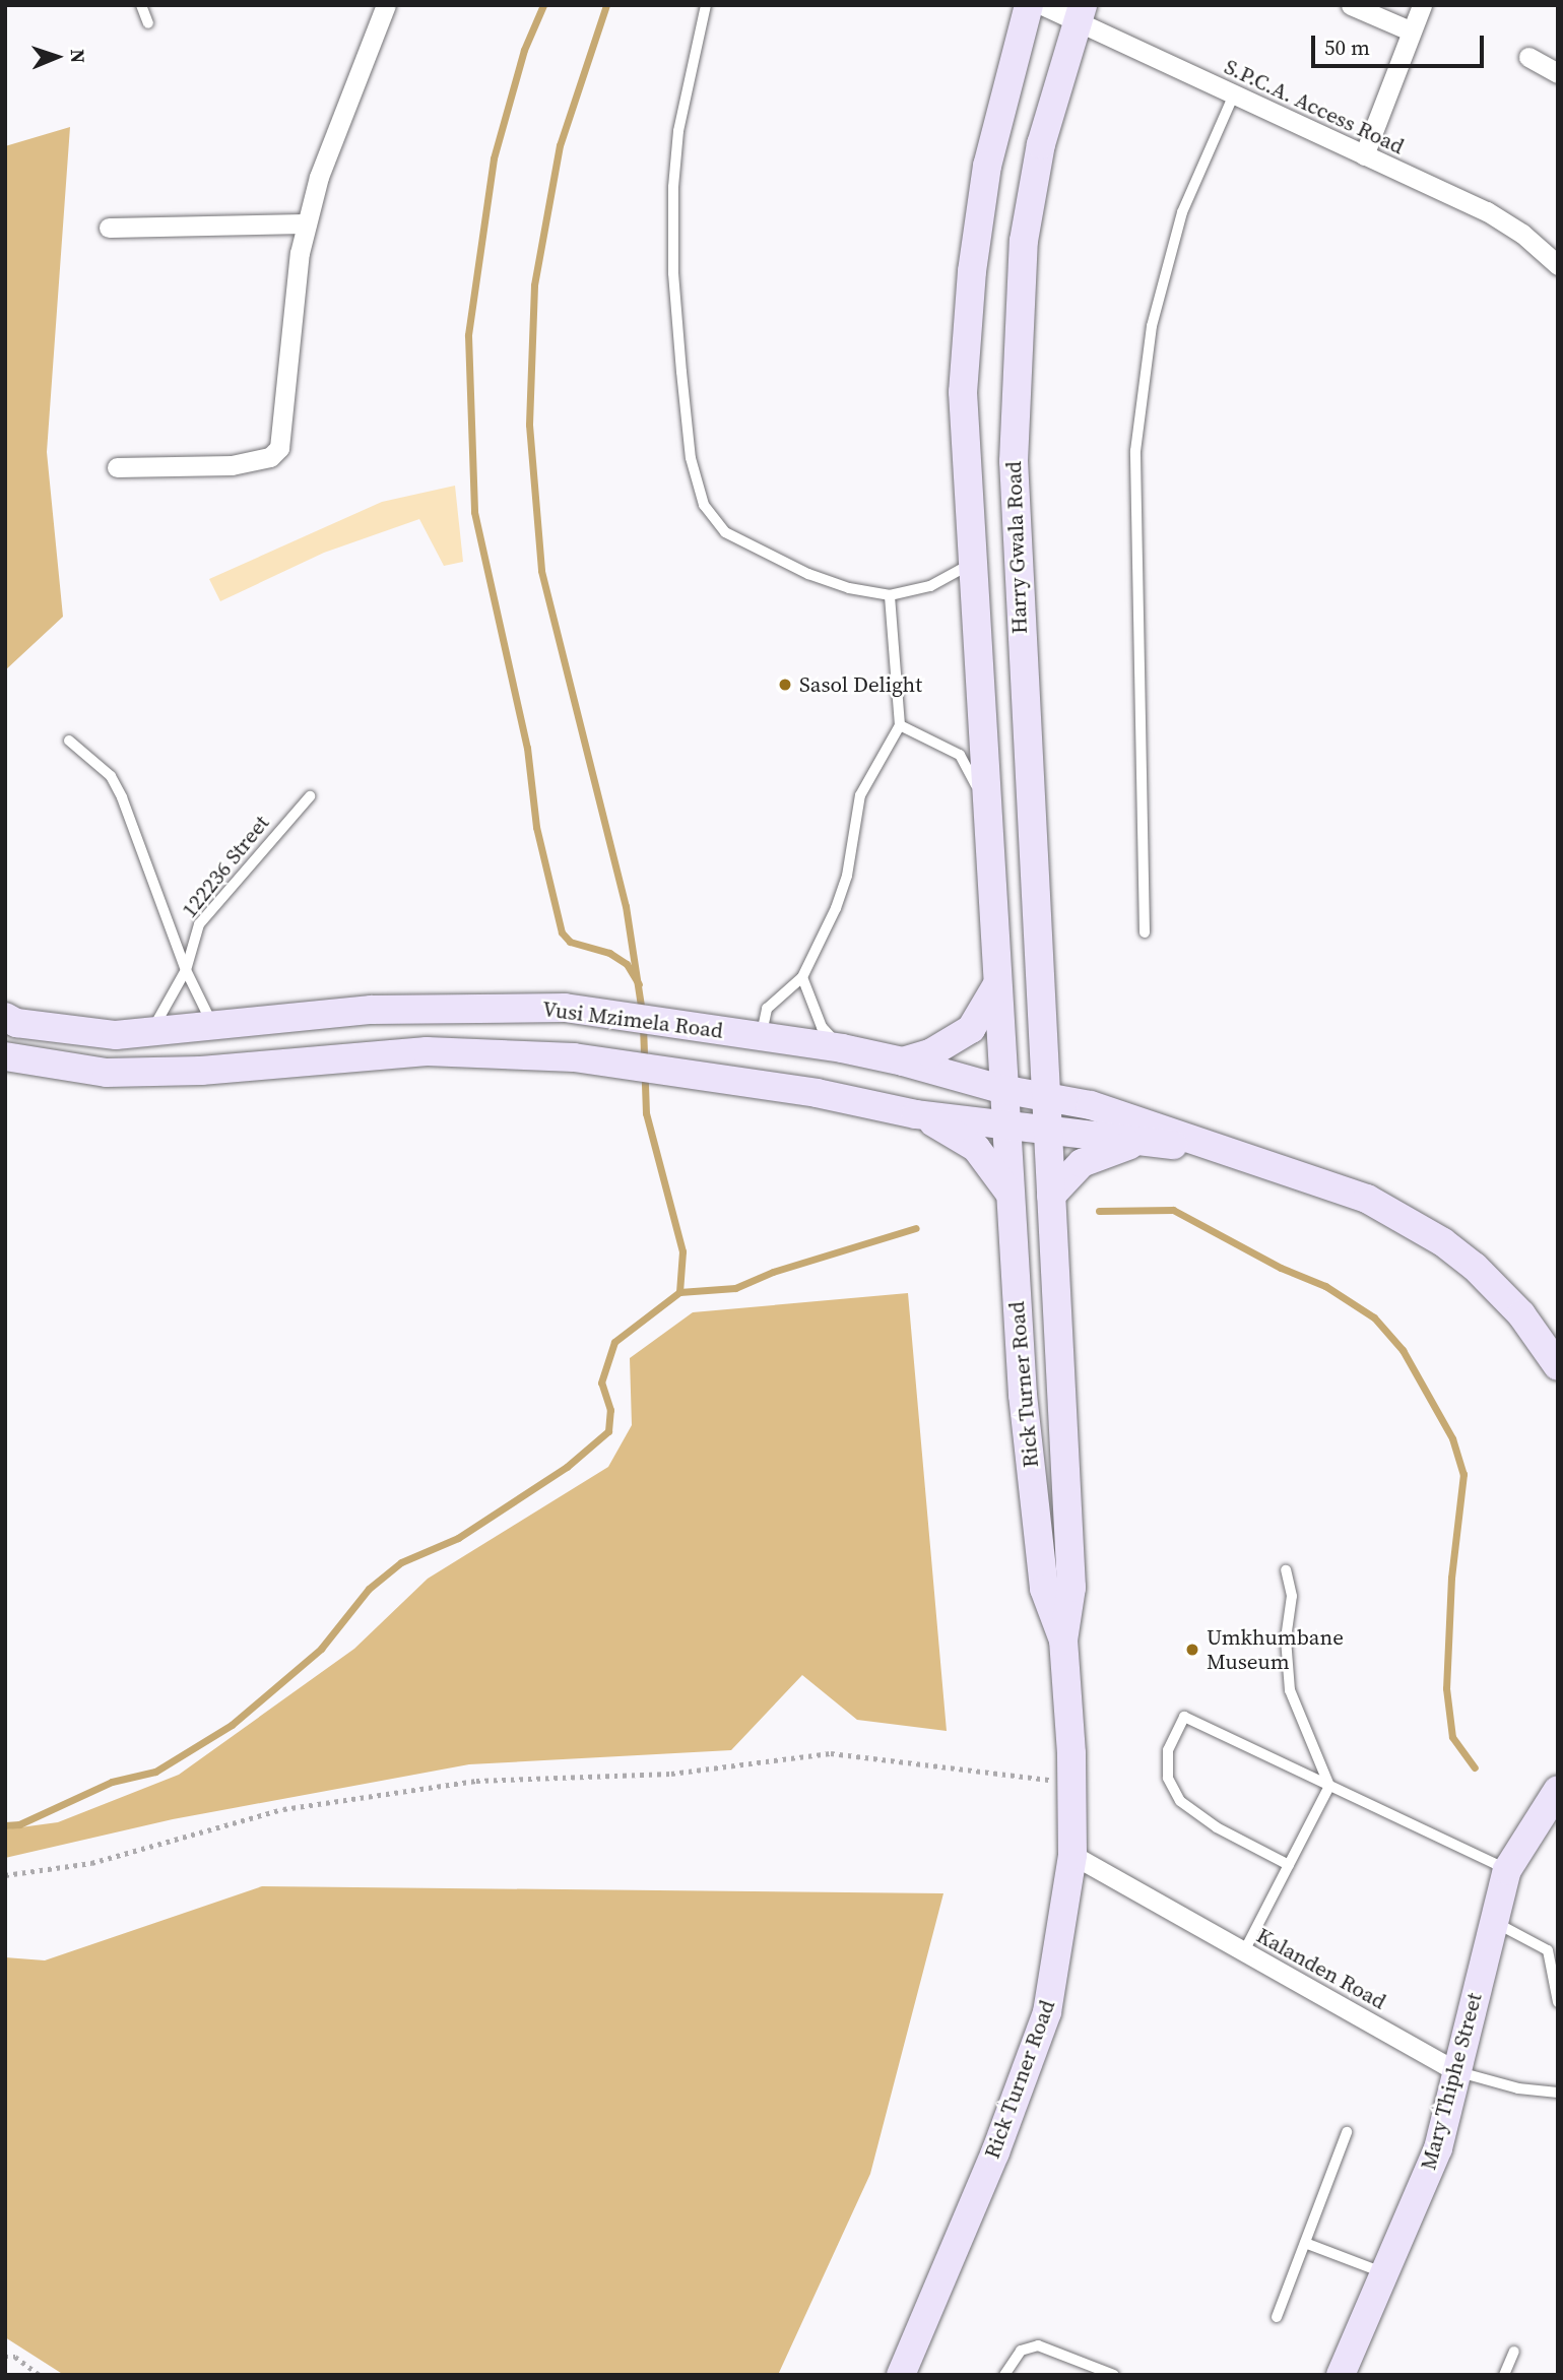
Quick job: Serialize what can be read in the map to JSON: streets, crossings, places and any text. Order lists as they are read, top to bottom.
{
  "streets": {
    "main road": [
      "Harry Gwala Road",
      "Vusi Mzimela Road",
      "Rick Turner Road",
      "Mary Thiphe Street"
    ],
    "street": ["S.P.C.A. Access Road", "Kalanden Road"],
    "lane": ["122236 Street"]
  },
  "crossings": [
    ["S.P.C.A. Access Road", "Harry Gwala Road"],
    ["Harry Gwala Road", "Vusi Mzimela Road"],
    ["Harry Gwala Road", "Rick Turner Road"],
    ["122236 Street", "Vusi Mzimela Road"],
    ["Vusi Mzimela Road", "Rick Turner Road"],
    ["Rick Turner Road", "Kalanden Road"],
    ["Kalanden Road", "Mary Thiphe Street"]
  ],
  "places": ["Sasol Delight", "Umkhumbane Museum"],
  "scale_bar": "50 m",
  "north": "right"
}
